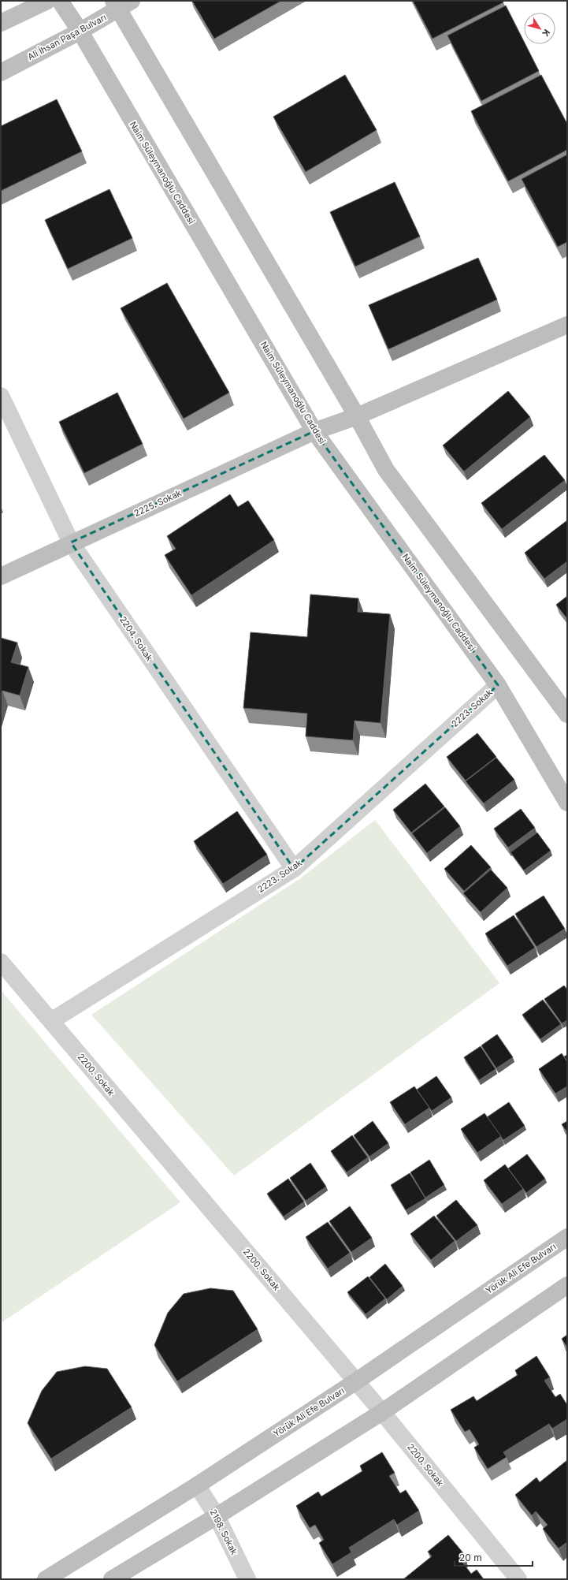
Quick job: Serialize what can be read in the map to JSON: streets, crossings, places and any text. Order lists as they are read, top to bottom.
{
  "streets": {
    "street": [
      "Ali İhsan Paşa Bulvarı",
      "Naim Süleymanoğlu Caddesi",
      "2225. Sokak",
      "2204. Sokak",
      "2223. Sokak",
      "2200. Sokak",
      "Yörük Ali Efe Bulvarı",
      "2198. Sokak"
    ]
  },
  "crossings": [
    ["Ali İhsan Paşa Bulvarı", "Naim Süleymanoğlu Caddesi"],
    ["Naim Süleymanoğlu Caddesi", "2225. Sokak"],
    ["Naim Süleymanoğlu Caddesi", "2223. Sokak"],
    ["2225. Sokak", "2204. Sokak"],
    ["2204. Sokak", "2223. Sokak"],
    ["2223. Sokak", "2200. Sokak"],
    ["2200. Sokak", "Yörük Ali Efe Bulvarı"],
    ["Yörük Ali Efe Bulvarı", "2198. Sokak"]
  ],
  "scale_bar": "20 m",
  "north": "bottom right"
}
